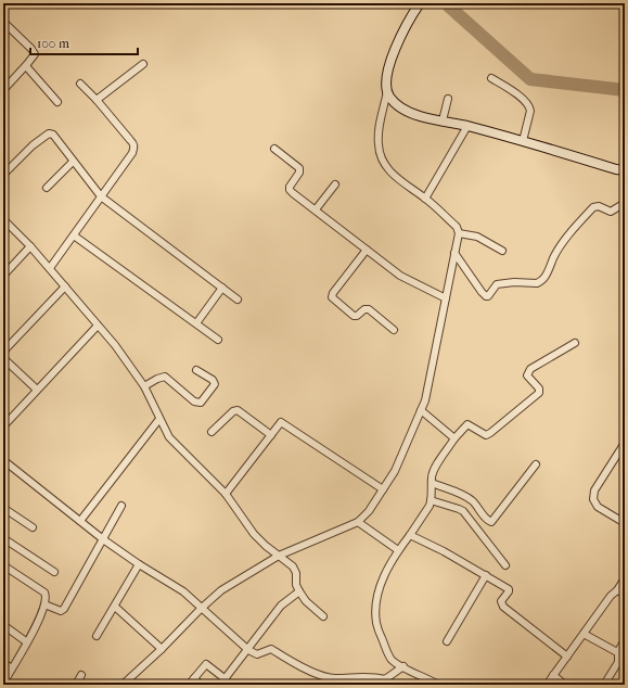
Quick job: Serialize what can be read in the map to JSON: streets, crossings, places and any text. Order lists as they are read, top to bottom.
{
  "scale_bar": "100 m"
}
